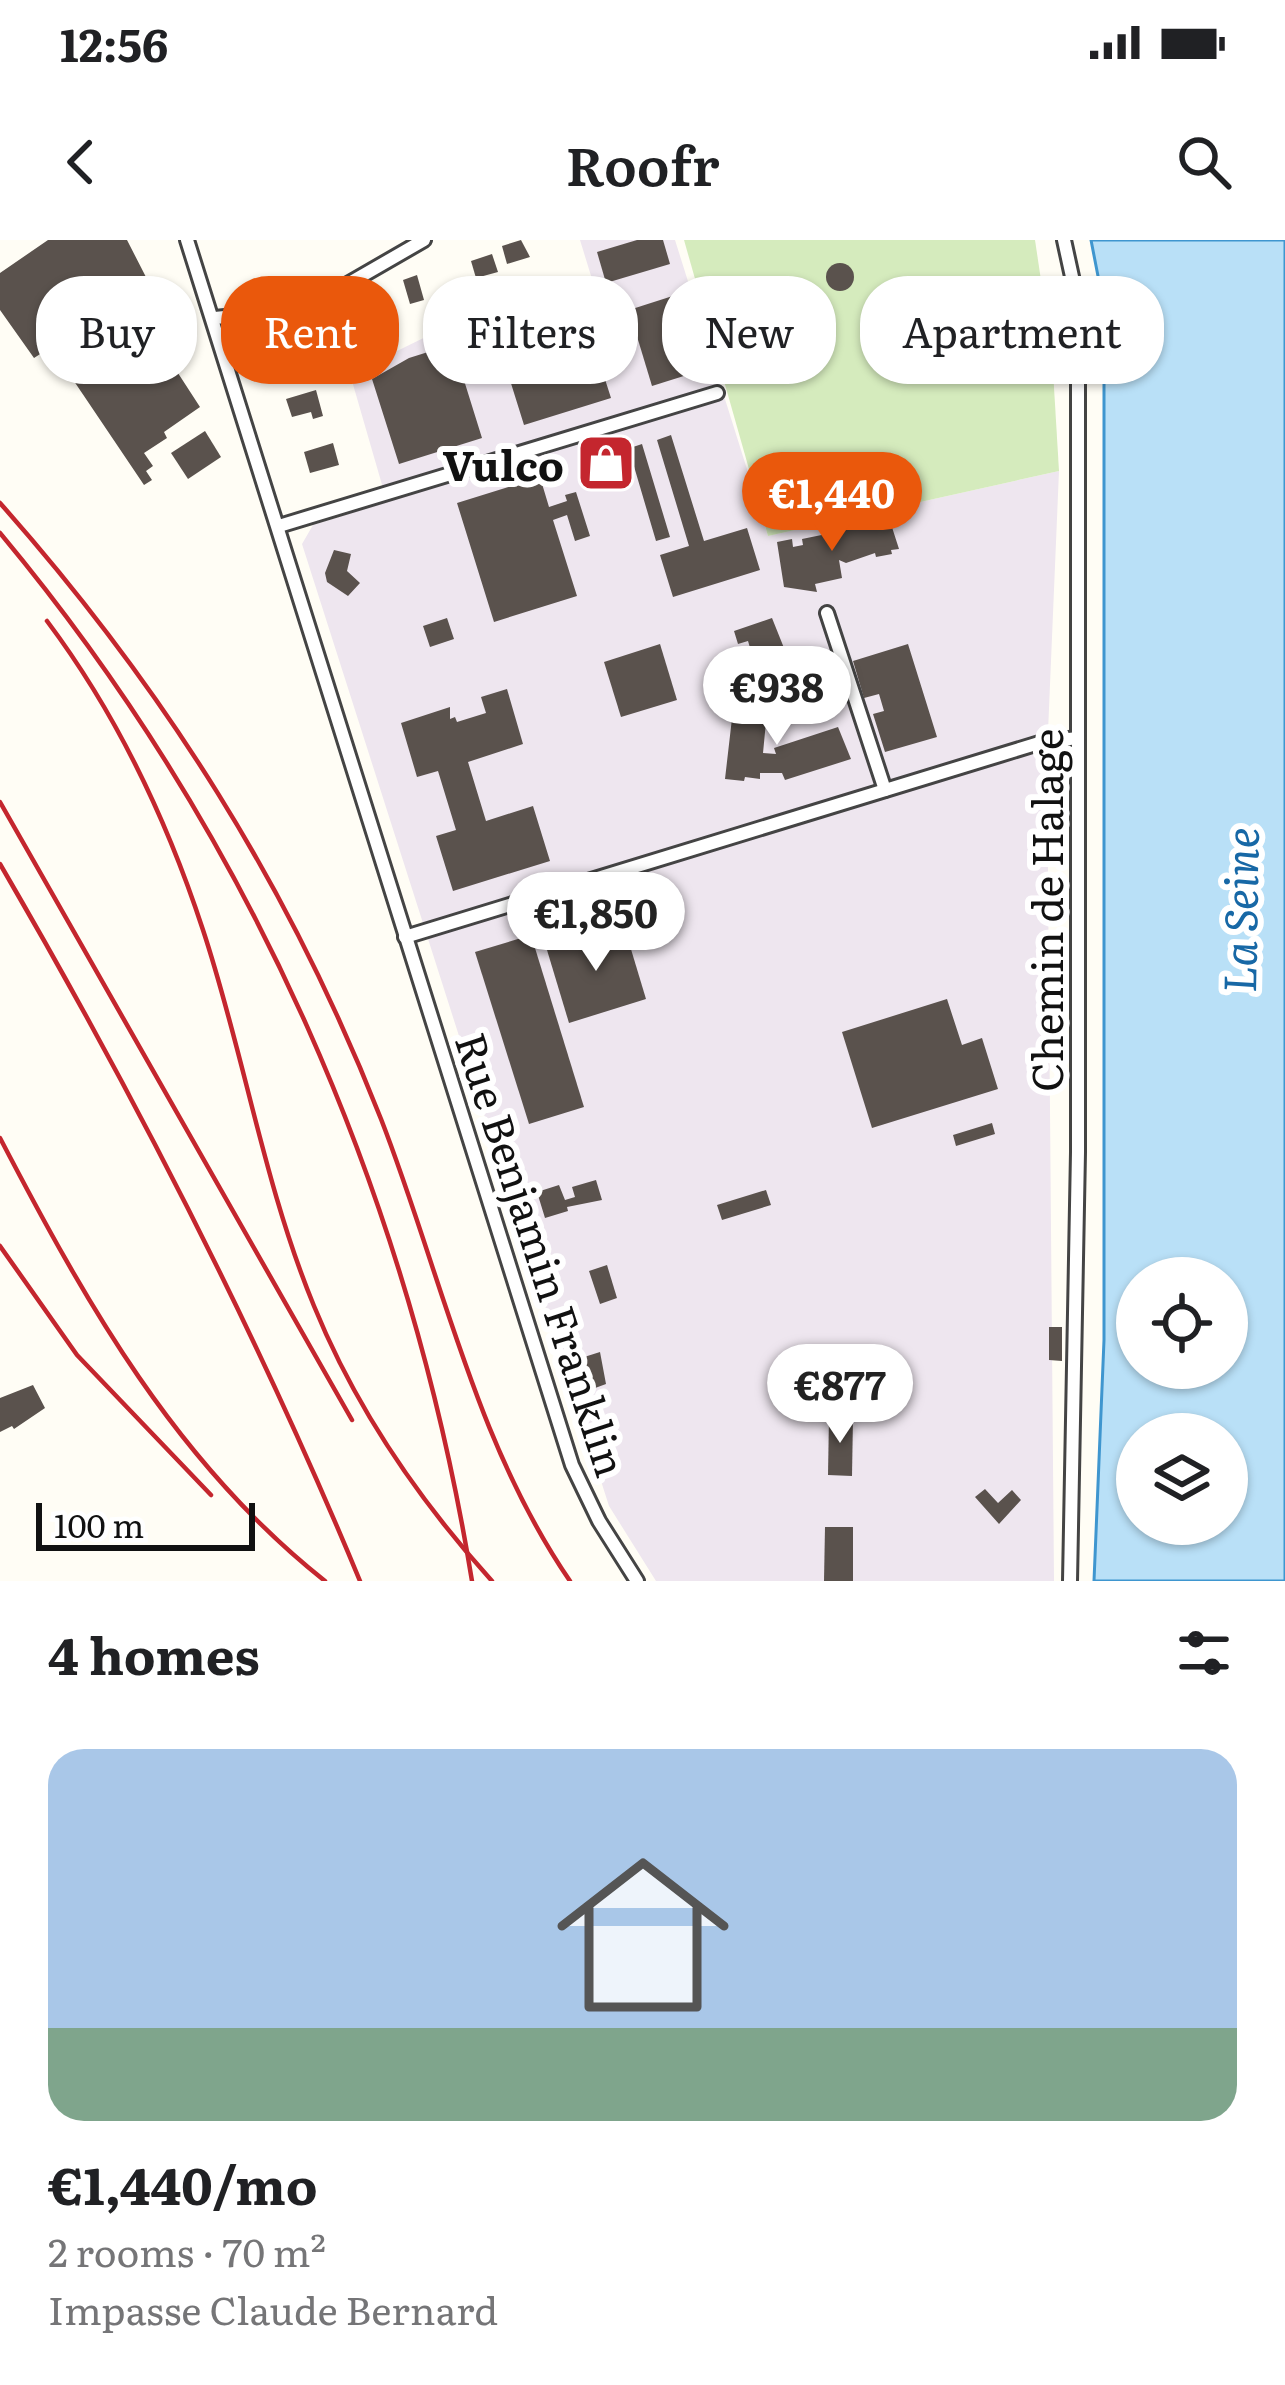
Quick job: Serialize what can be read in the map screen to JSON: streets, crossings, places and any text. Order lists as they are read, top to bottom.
{
  "streets": {
    "street": ["Chemin de Halage", "Rue Benjamin Franklin"]
  },
  "water": ["La Seine"],
  "places": {
    "shop": ["Vulco"]
  },
  "scale_bar": "100 m",
  "page": {
    "status": "12:56",
    "header": "Roofr",
    "chip": [
      "Buy",
      "Rent",
      "Filters",
      "New",
      "Apartment"
    ],
    "price": [
      "€1,440",
      "€938",
      "€1,850",
      "€877"
    ],
    "scale": "100 m",
    "heading": "4 homes",
    "list": [
      {
        "name": "€1,440/mo",
        "note": "2 rooms · 70 m² · Impasse Claude Bernard"
      }
    ]
  }
}
